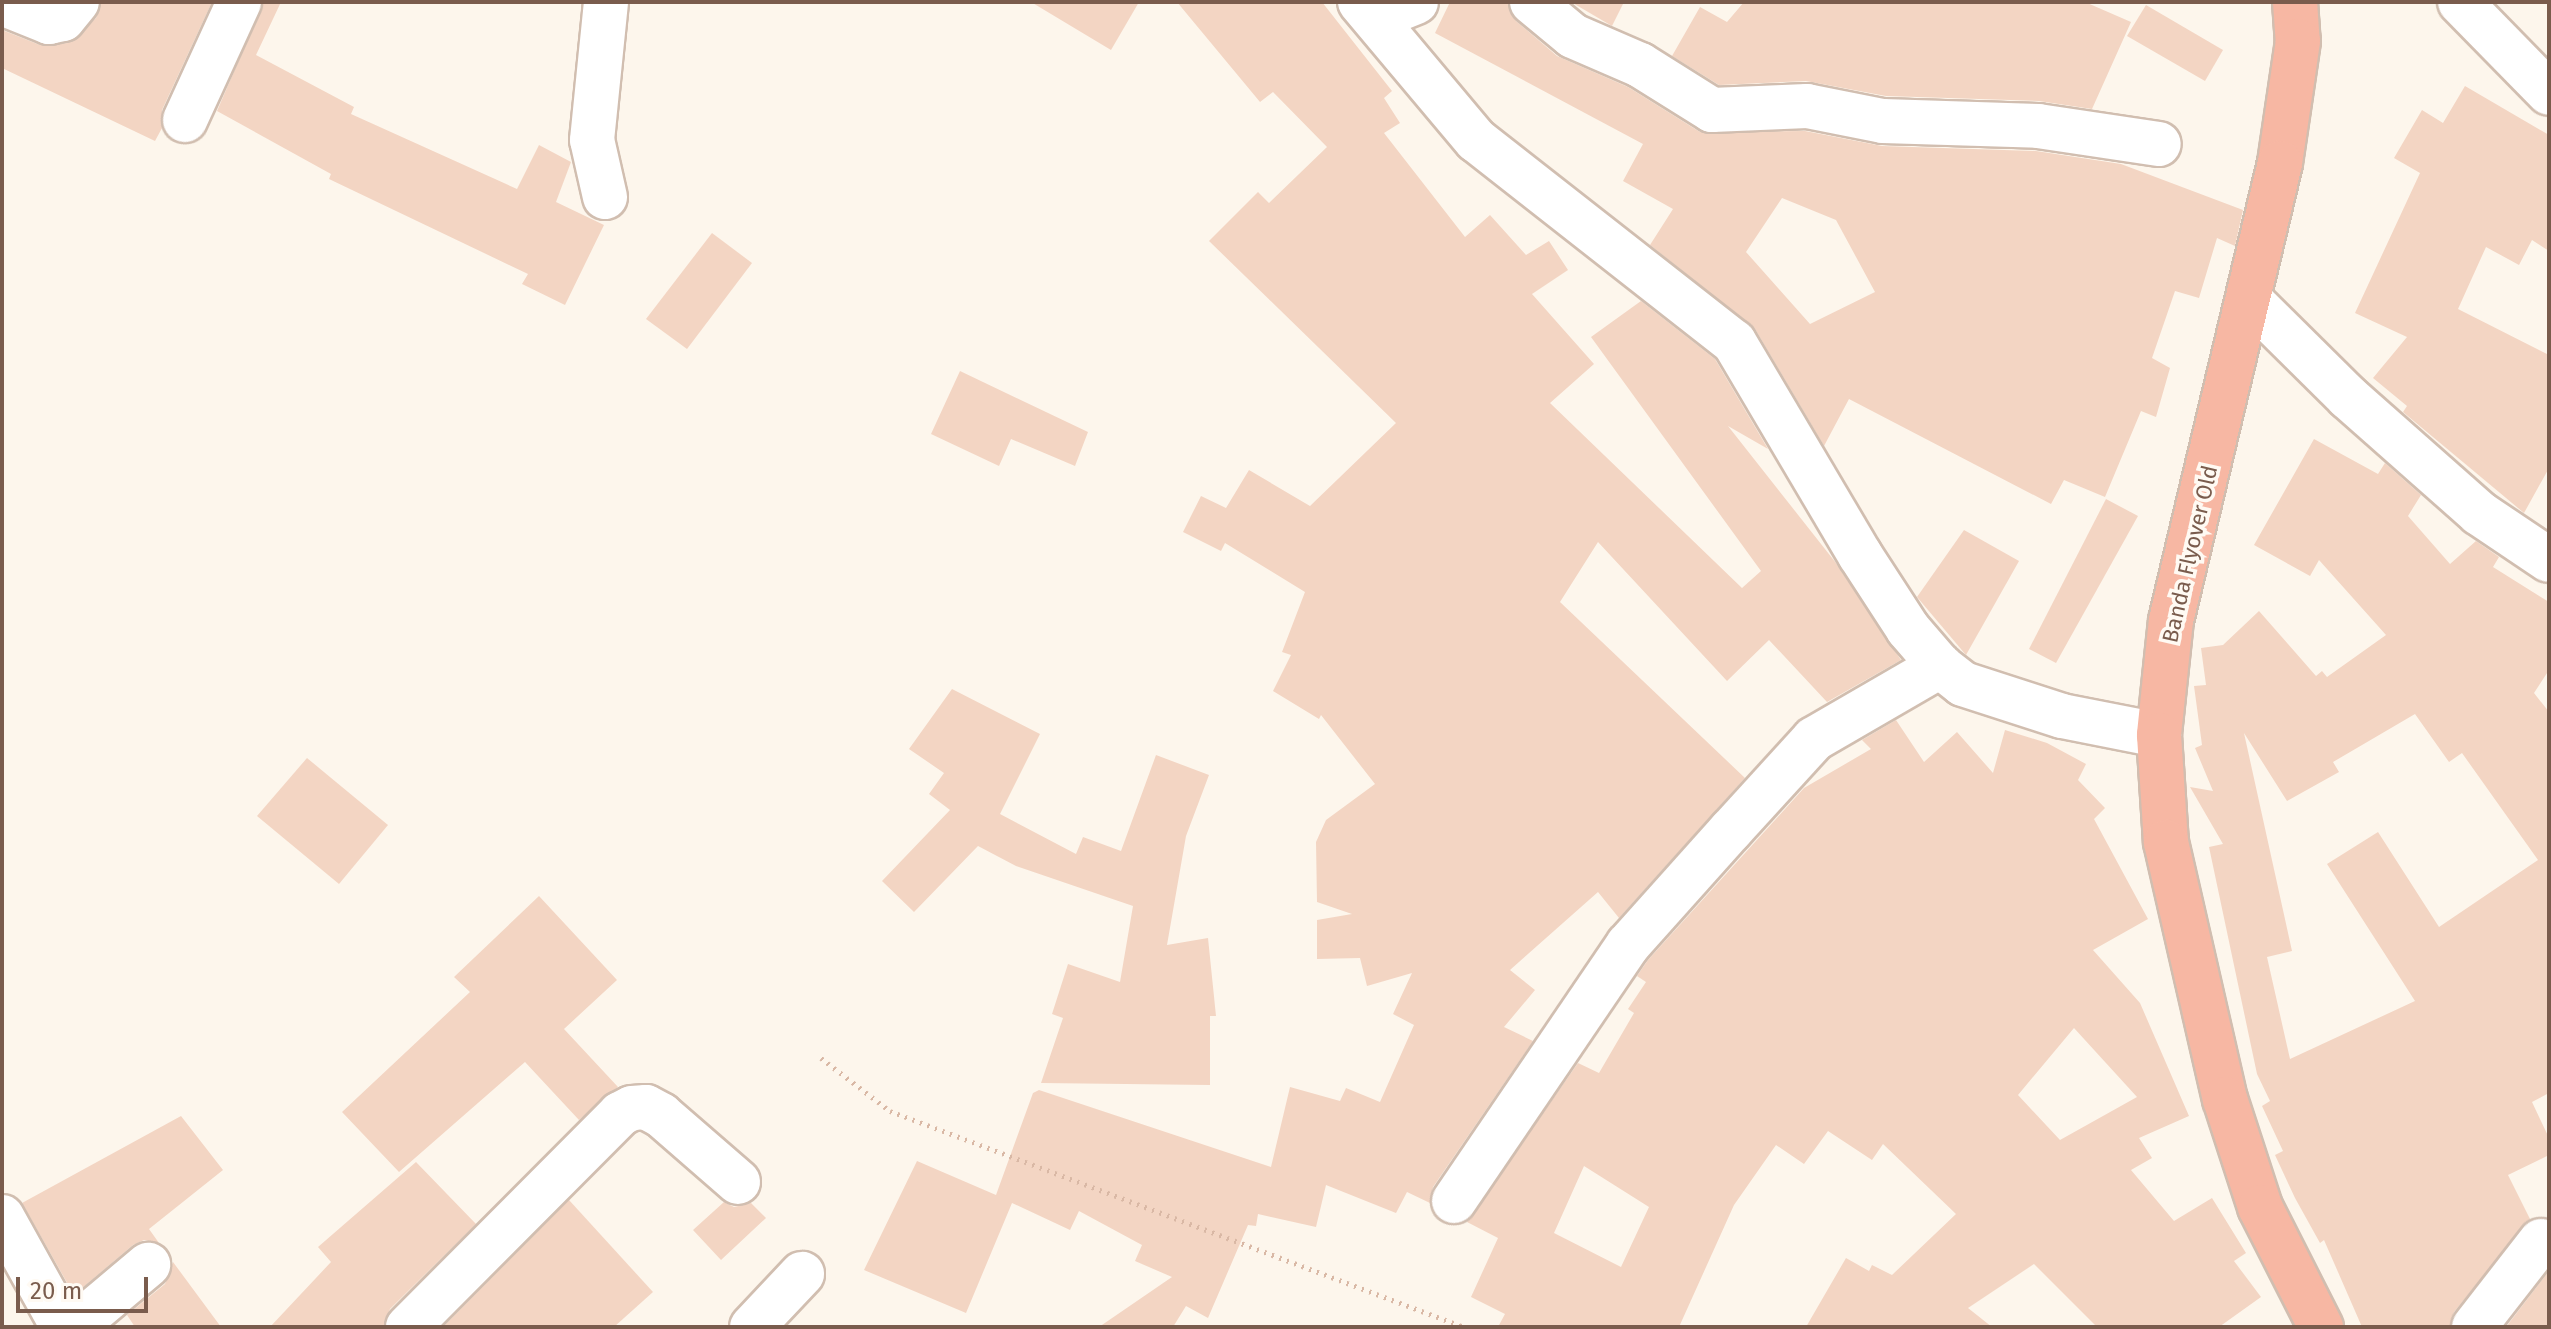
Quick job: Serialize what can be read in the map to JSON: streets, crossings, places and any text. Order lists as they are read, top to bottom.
{
  "streets": {
    "highway": ["Banda Flyover Old"]
  },
  "scale_bar": "20 m"
}
